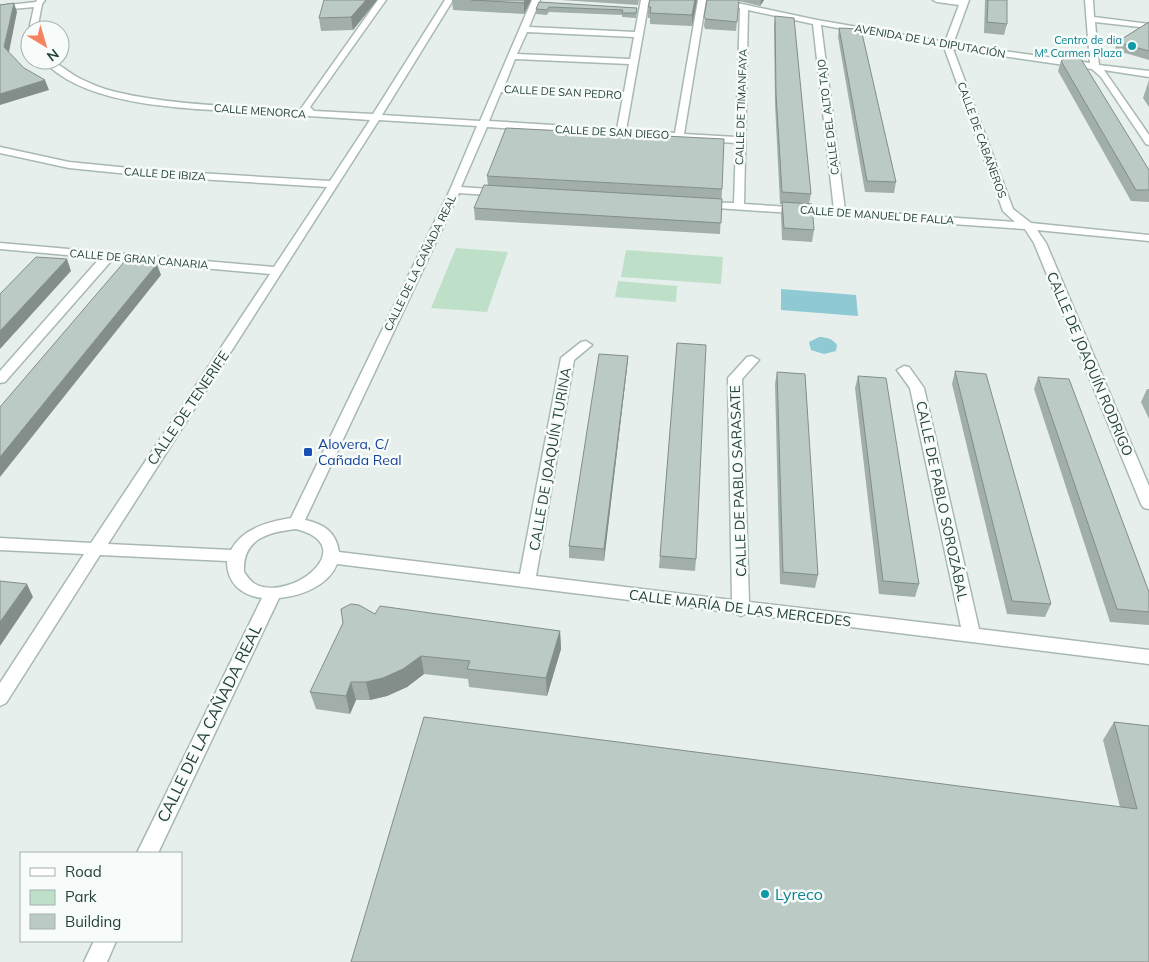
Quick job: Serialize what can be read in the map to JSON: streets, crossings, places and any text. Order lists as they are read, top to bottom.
{
  "streets": {
    "street": [
      "AVENIDA DE LA DIPUTACIÓN",
      "CALLE DE SAN PEDRO",
      "CALLE DE TIMANFAYA",
      "CALLE MENORCA",
      "CALLE DEL ALTO TAJO",
      "CALLE DE SAN DIEGO",
      "CALLE DE CABAÑEROS",
      "CALLE DE IBIZA",
      "CALLE DE MANUEL DE FALLA",
      "CALLE DE GRAN CANARIA",
      "CALLE DE LA CAÑADA REAL",
      "CALLE DE JOAQUÍN RODRIGO",
      "CALLE DE TENERIFE",
      "CALLE DE JOAQUÍN TURINA",
      "CALLE DE PABLO SARASATE",
      "CALLE DE PABLO SOROZÁBAL",
      "CALLE MARÍA DE LAS MERCEDES"
    ]
  },
  "crossings": [
    ["AVENIDA DE LA DIPUTACIÓN", "CALLE DE TIMANFAYA"],
    ["AVENIDA DE LA DIPUTACIÓN", "CALLE DEL ALTO TAJO"],
    ["AVENIDA DE LA DIPUTACIÓN", "CALLE DE CABAÑEROS"],
    ["CALLE DE SAN PEDRO", "CALLE DE LA CAÑADA REAL"],
    ["CALLE DE TIMANFAYA", "CALLE DE SAN DIEGO"],
    ["CALLE DE TIMANFAYA", "CALLE DE MANUEL DE FALLA"],
    ["CALLE MENORCA", "CALLE DE SAN DIEGO"],
    ["CALLE MENORCA", "CALLE DE LA CAÑADA REAL"],
    ["CALLE MENORCA", "CALLE DE TENERIFE"],
    ["CALLE DEL ALTO TAJO", "CALLE DE MANUEL DE FALLA"],
    ["CALLE DE SAN DIEGO", "CALLE DE LA CAÑADA REAL"],
    ["CALLE DE CABAÑEROS", "CALLE DE MANUEL DE FALLA"],
    ["CALLE DE CABAÑEROS", "CALLE DE JOAQUÍN RODRIGO"],
    ["CALLE DE IBIZA", "CALLE DE TENERIFE"],
    ["CALLE DE MANUEL DE FALLA", "CALLE DE JOAQUÍN RODRIGO"],
    ["CALLE DE GRAN CANARIA", "CALLE DE TENERIFE"],
    ["CALLE DE LA CAÑADA REAL", "CALLE MARÍA DE LAS MERCEDES"],
    ["CALLE DE JOAQUÍN TURINA", "CALLE MARÍA DE LAS MERCEDES"],
    ["CALLE DE PABLO SARASATE", "CALLE MARÍA DE LAS MERCEDES"],
    ["CALLE DE PABLO SOROZÁBAL", "CALLE MARÍA DE LAS MERCEDES"]
  ],
  "places": {
    "other": ["Centro de dia Mª Carmen Plaza", "Lyreco"],
    "transit": ["Alovera, C/ Cañada Real"]
  },
  "legend": ["Road", "Park", "Building"],
  "north": "bottom right"
}
